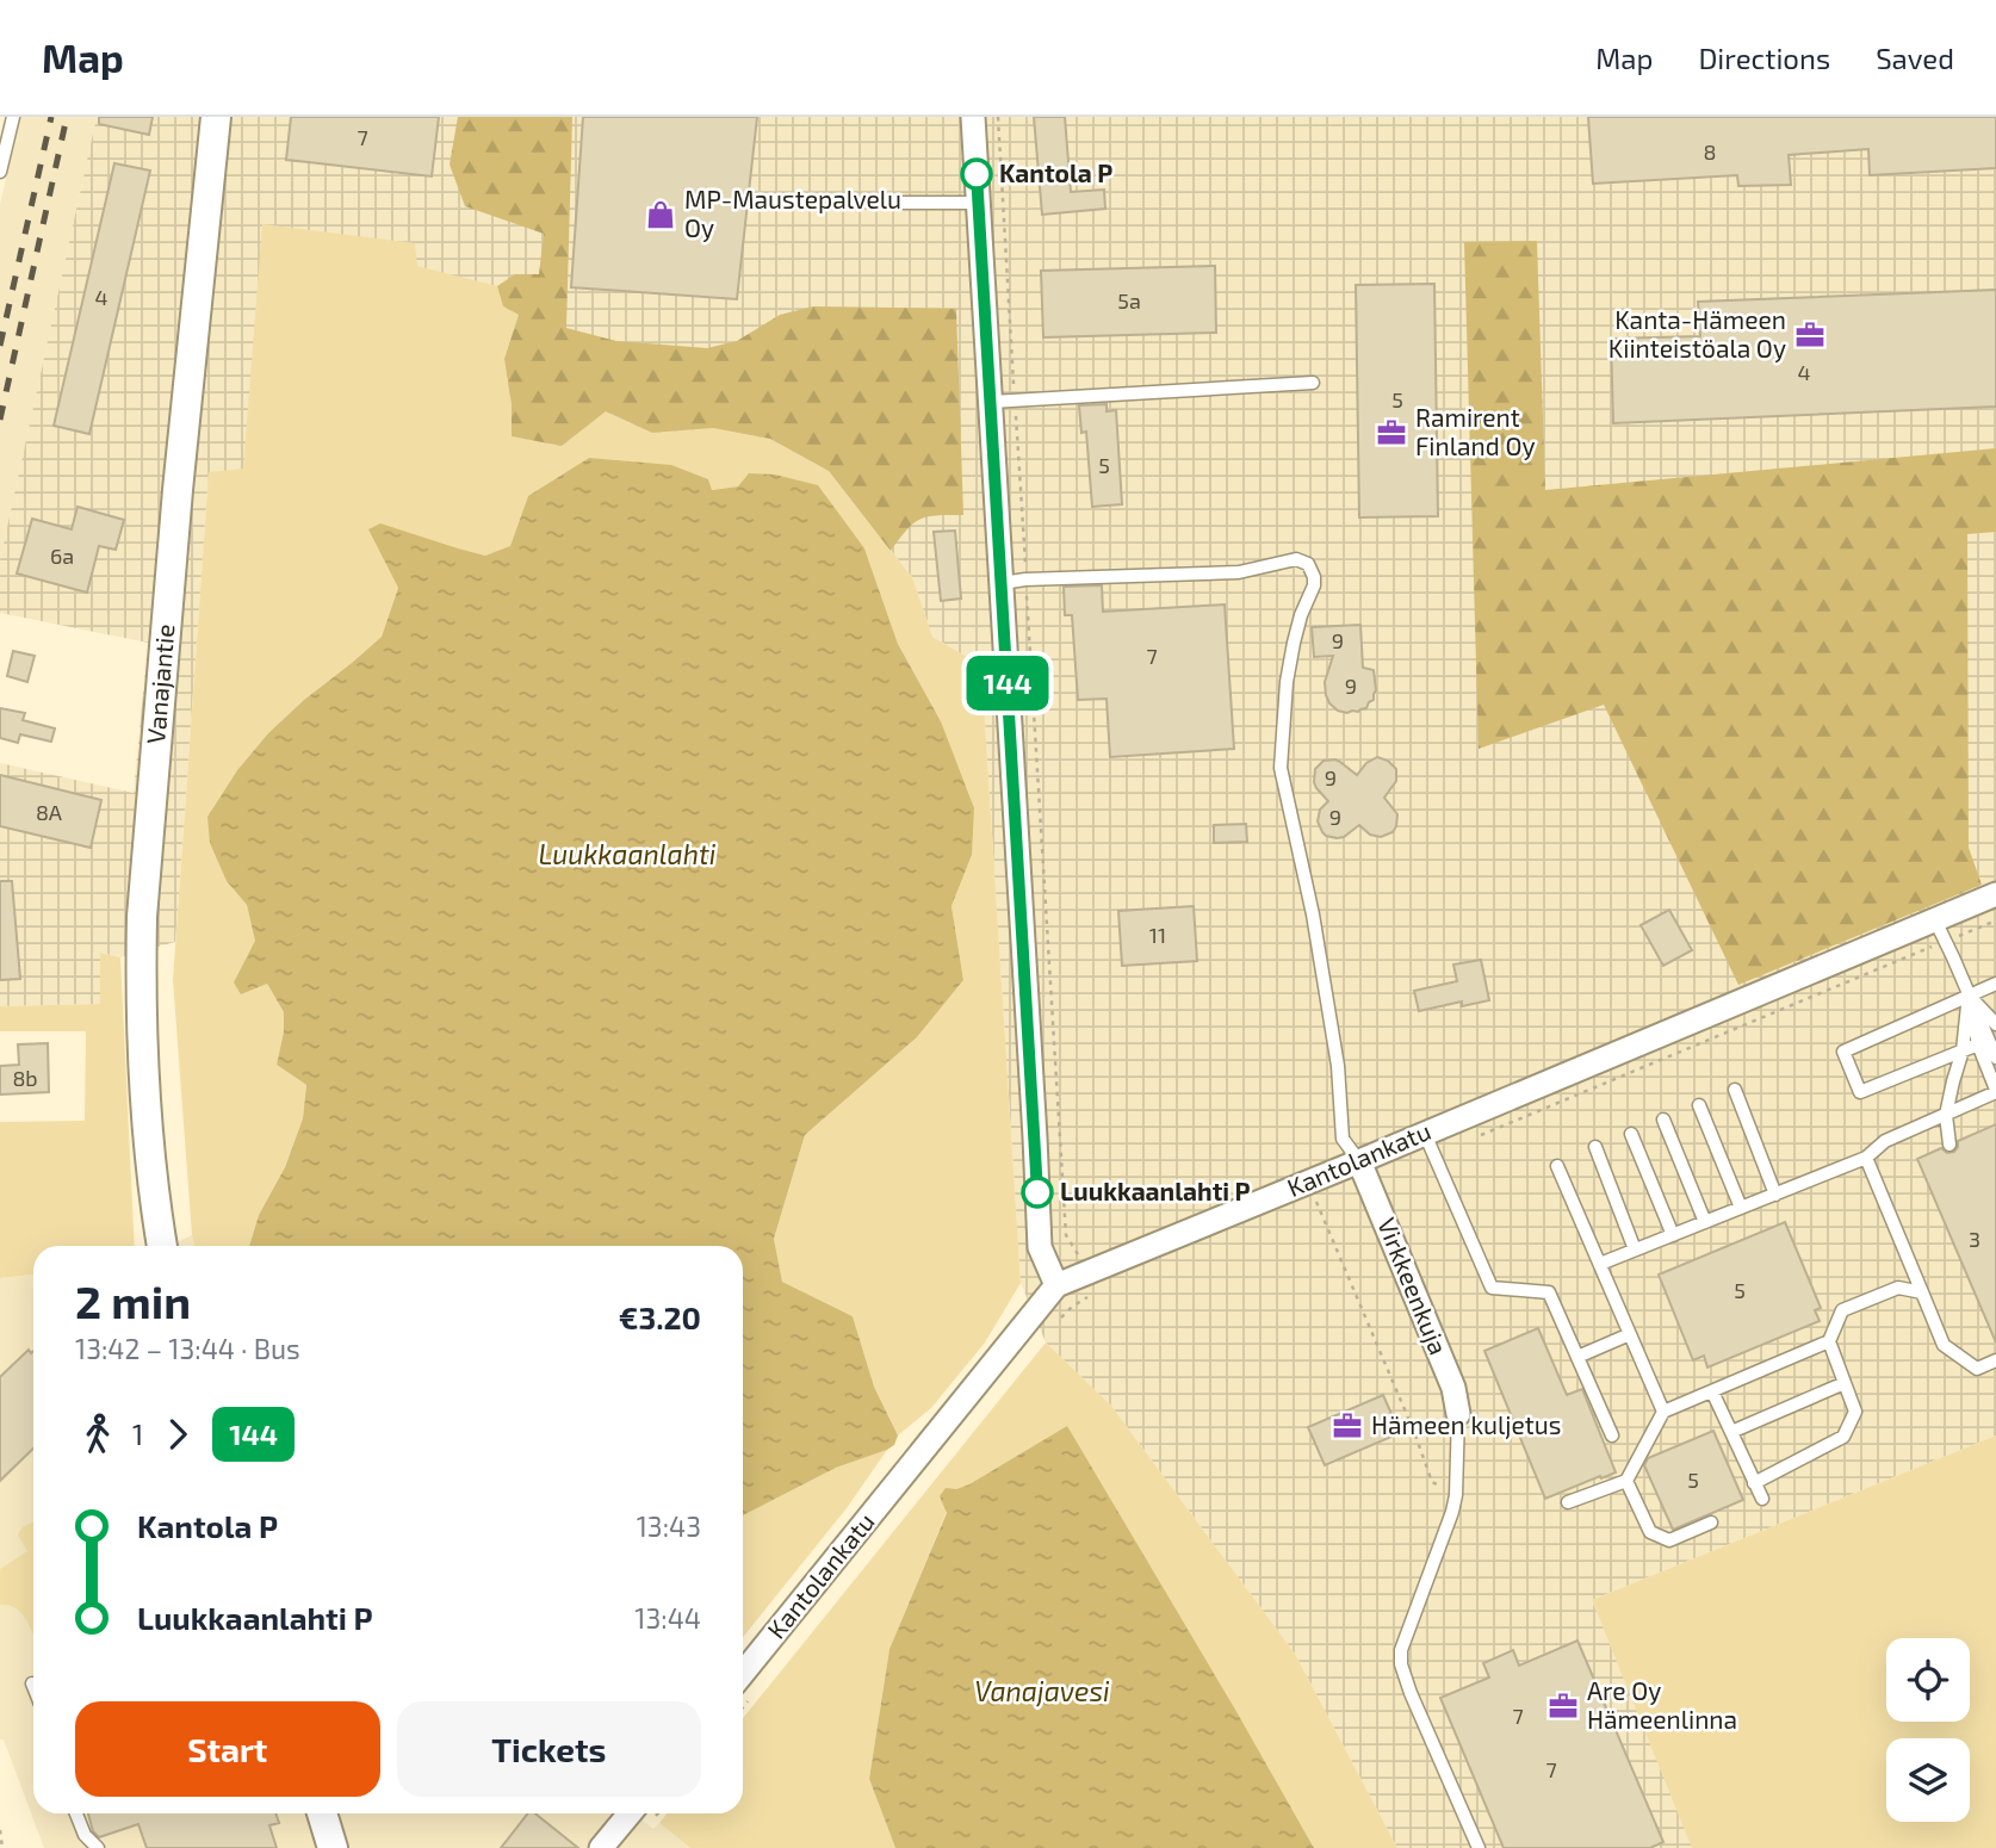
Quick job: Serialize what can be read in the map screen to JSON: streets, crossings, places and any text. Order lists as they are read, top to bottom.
{
  "streets": {
    "street": ["Vanajantie", "Kantolankatu", "Virkkeenkuja"]
  },
  "crossings": [
    ["Kantolankatu", "Virkkeenkuja"]
  ],
  "water": ["Luukkaanlahti", "Vanajavesi"],
  "places": {
    "other": ["Kantola P", "Luukkaanlahti P"],
    "shop": ["MP-Maustepalvelu Oy"],
    "office": [
      "Kanta-Hämeen Kiinteistöala Oy",
      "Ramirent Finland Oy",
      "Hämeen kuljetus",
      "Are Oy Hämeenlinna"
    ]
  },
  "lines": ["bus line 144"],
  "house_numbers": [
    "7",
    "8",
    "4",
    "5a",
    "4",
    "5",
    "5",
    "6a",
    "9",
    "7",
    "9",
    "9",
    "8A",
    "9",
    "11",
    "8b",
    "3",
    "5",
    "5",
    "7",
    "7"
  ],
  "page": {
    "header": "Map",
    "nav": ["Map", "Directions", "Saved"],
    "on_map": "144",
    "heading": ["2 min", "13:42 – 13:44 · Bus", "€3.20"],
    "legs": ["1", "144"],
    "list": [
      {
        "name": "Kantola P",
        "value": "13:43"
      },
      {
        "name": "Luukkaanlahti P",
        "value": "13:44"
      }
    ],
    "buttons": ["Start", "Tickets"]
  }
}
